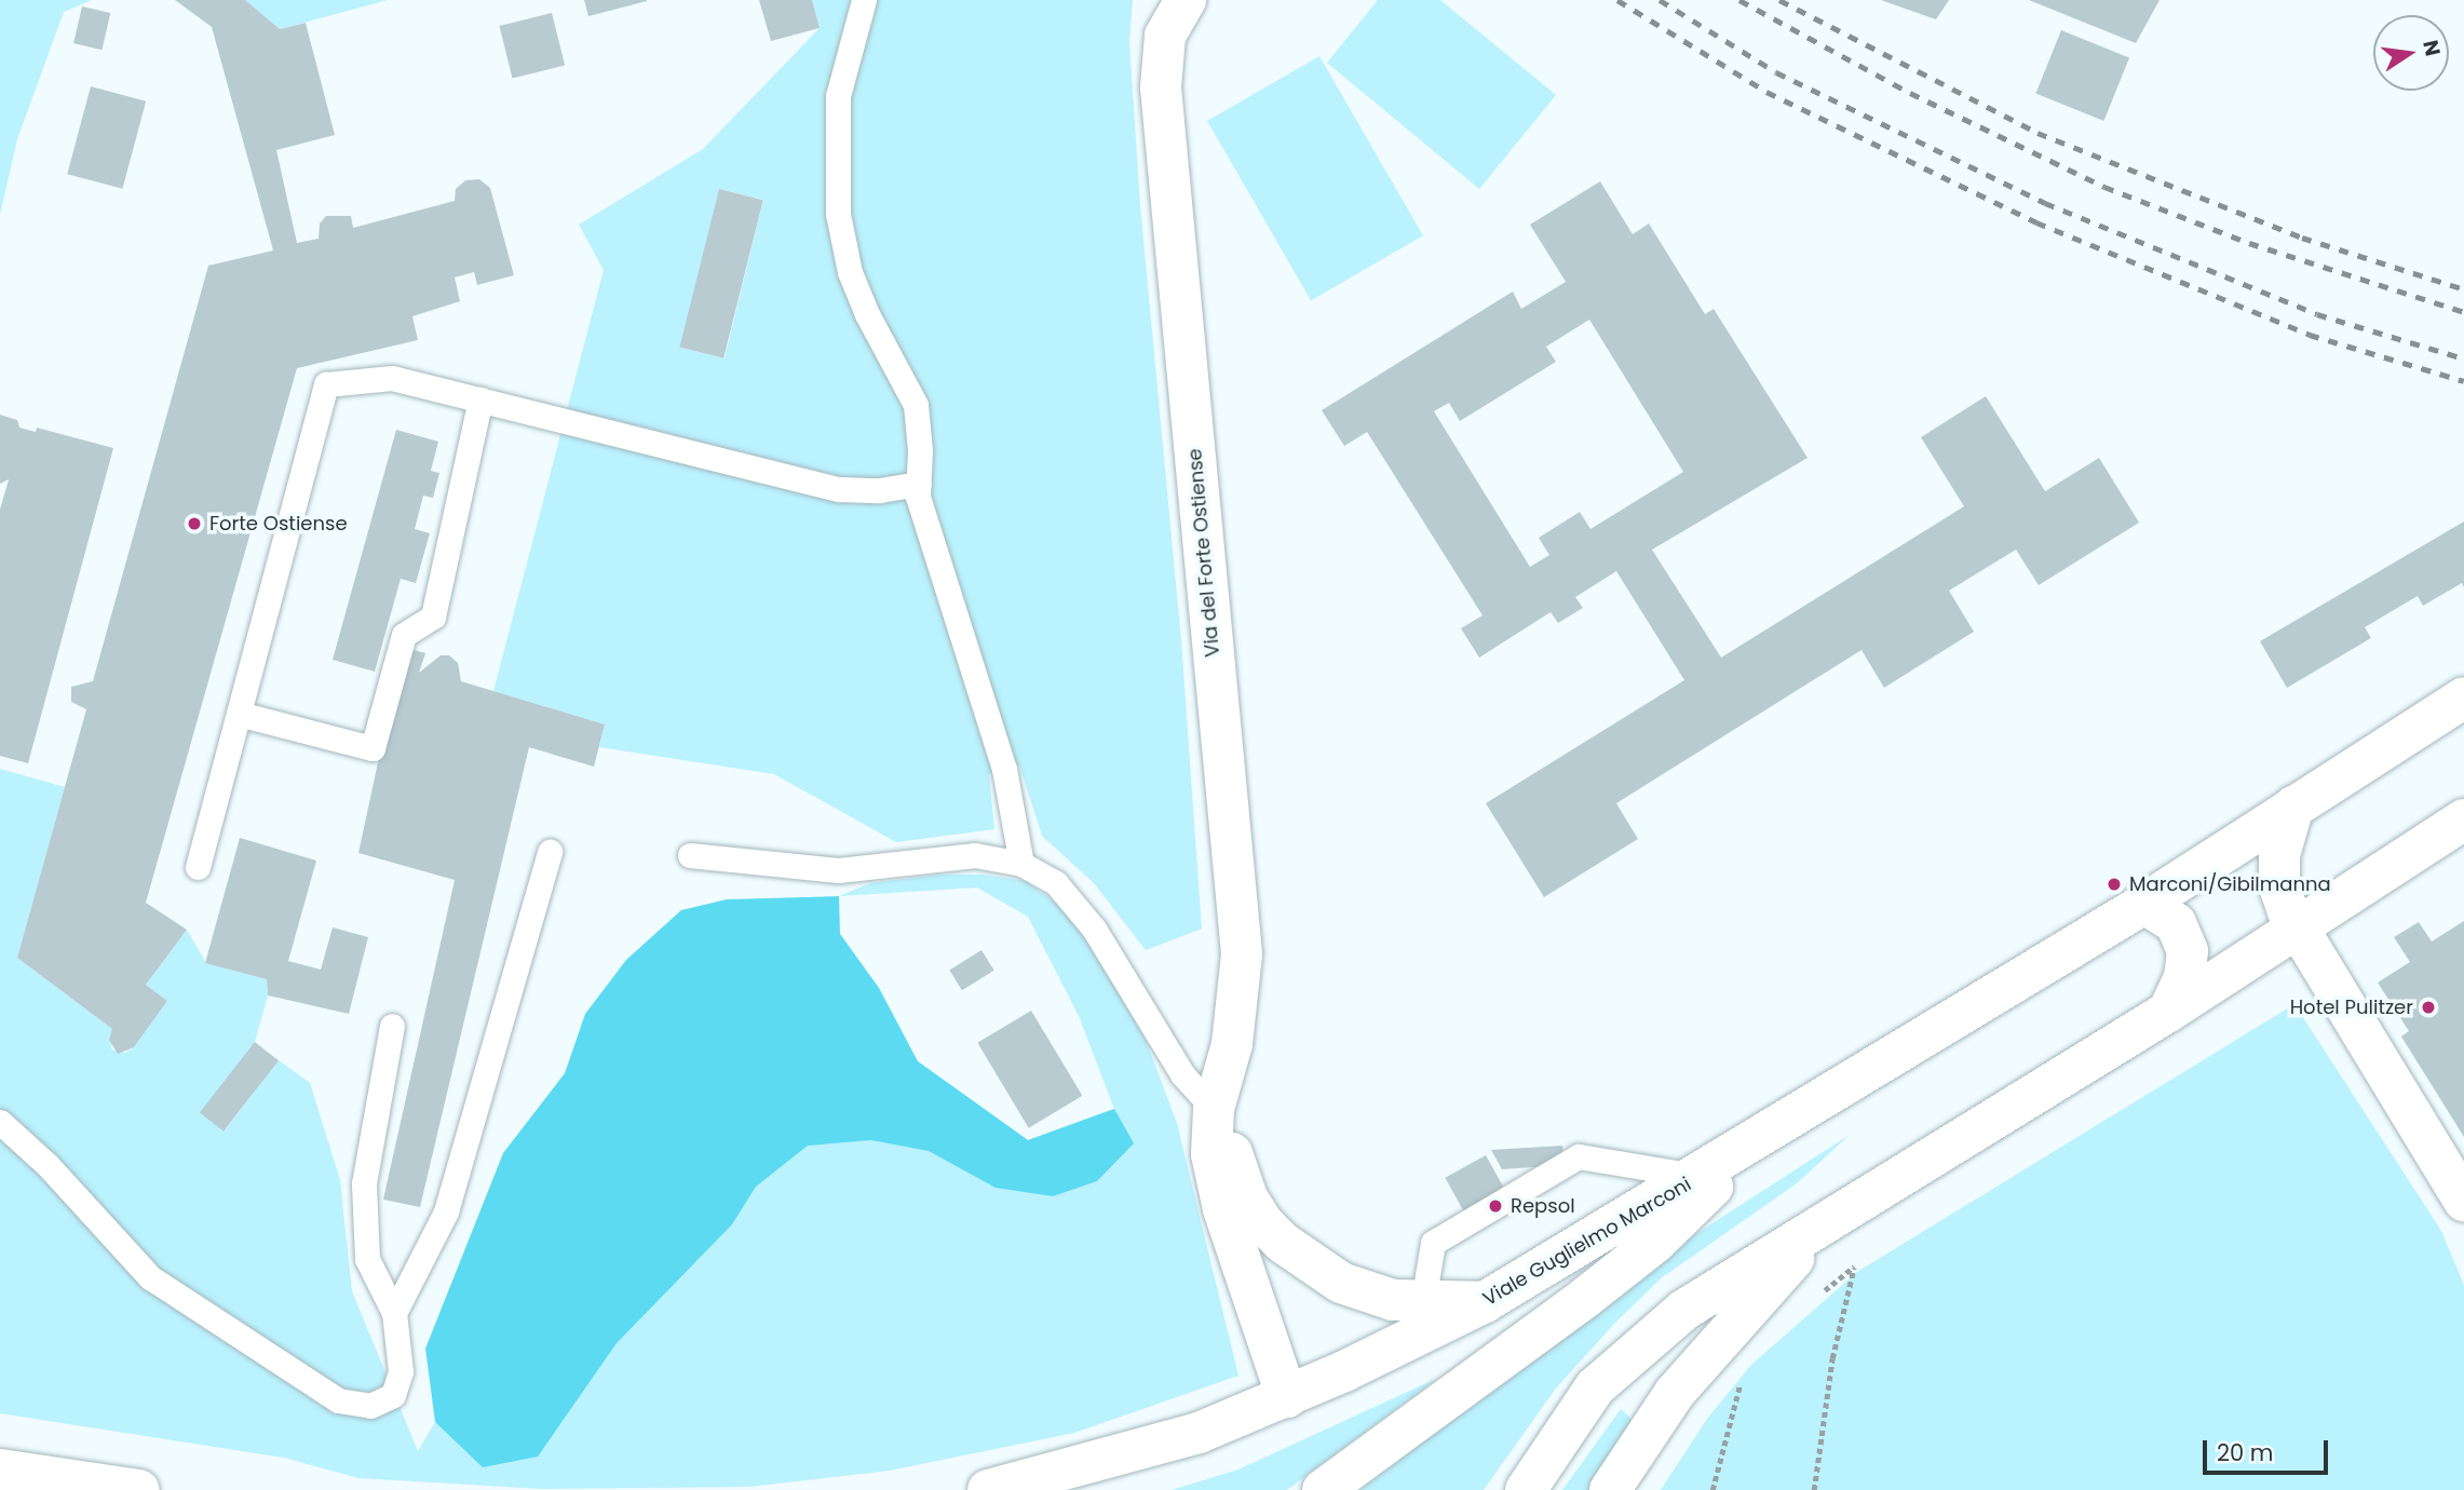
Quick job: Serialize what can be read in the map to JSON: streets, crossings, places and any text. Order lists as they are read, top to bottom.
{
  "streets": {
    "main road": ["Via del Forte Ostiense", "Viale Guglielmo Marconi"]
  },
  "crossings": [
    ["Via del Forte Ostiense", "Viale Guglielmo Marconi"]
  ],
  "places": [
    "Forte Ostiense",
    "Marconi/Gibilmanna",
    "Hotel Pulitzer",
    "Repsol"
  ],
  "scale_bar": "20 m",
  "north": "right"
}
